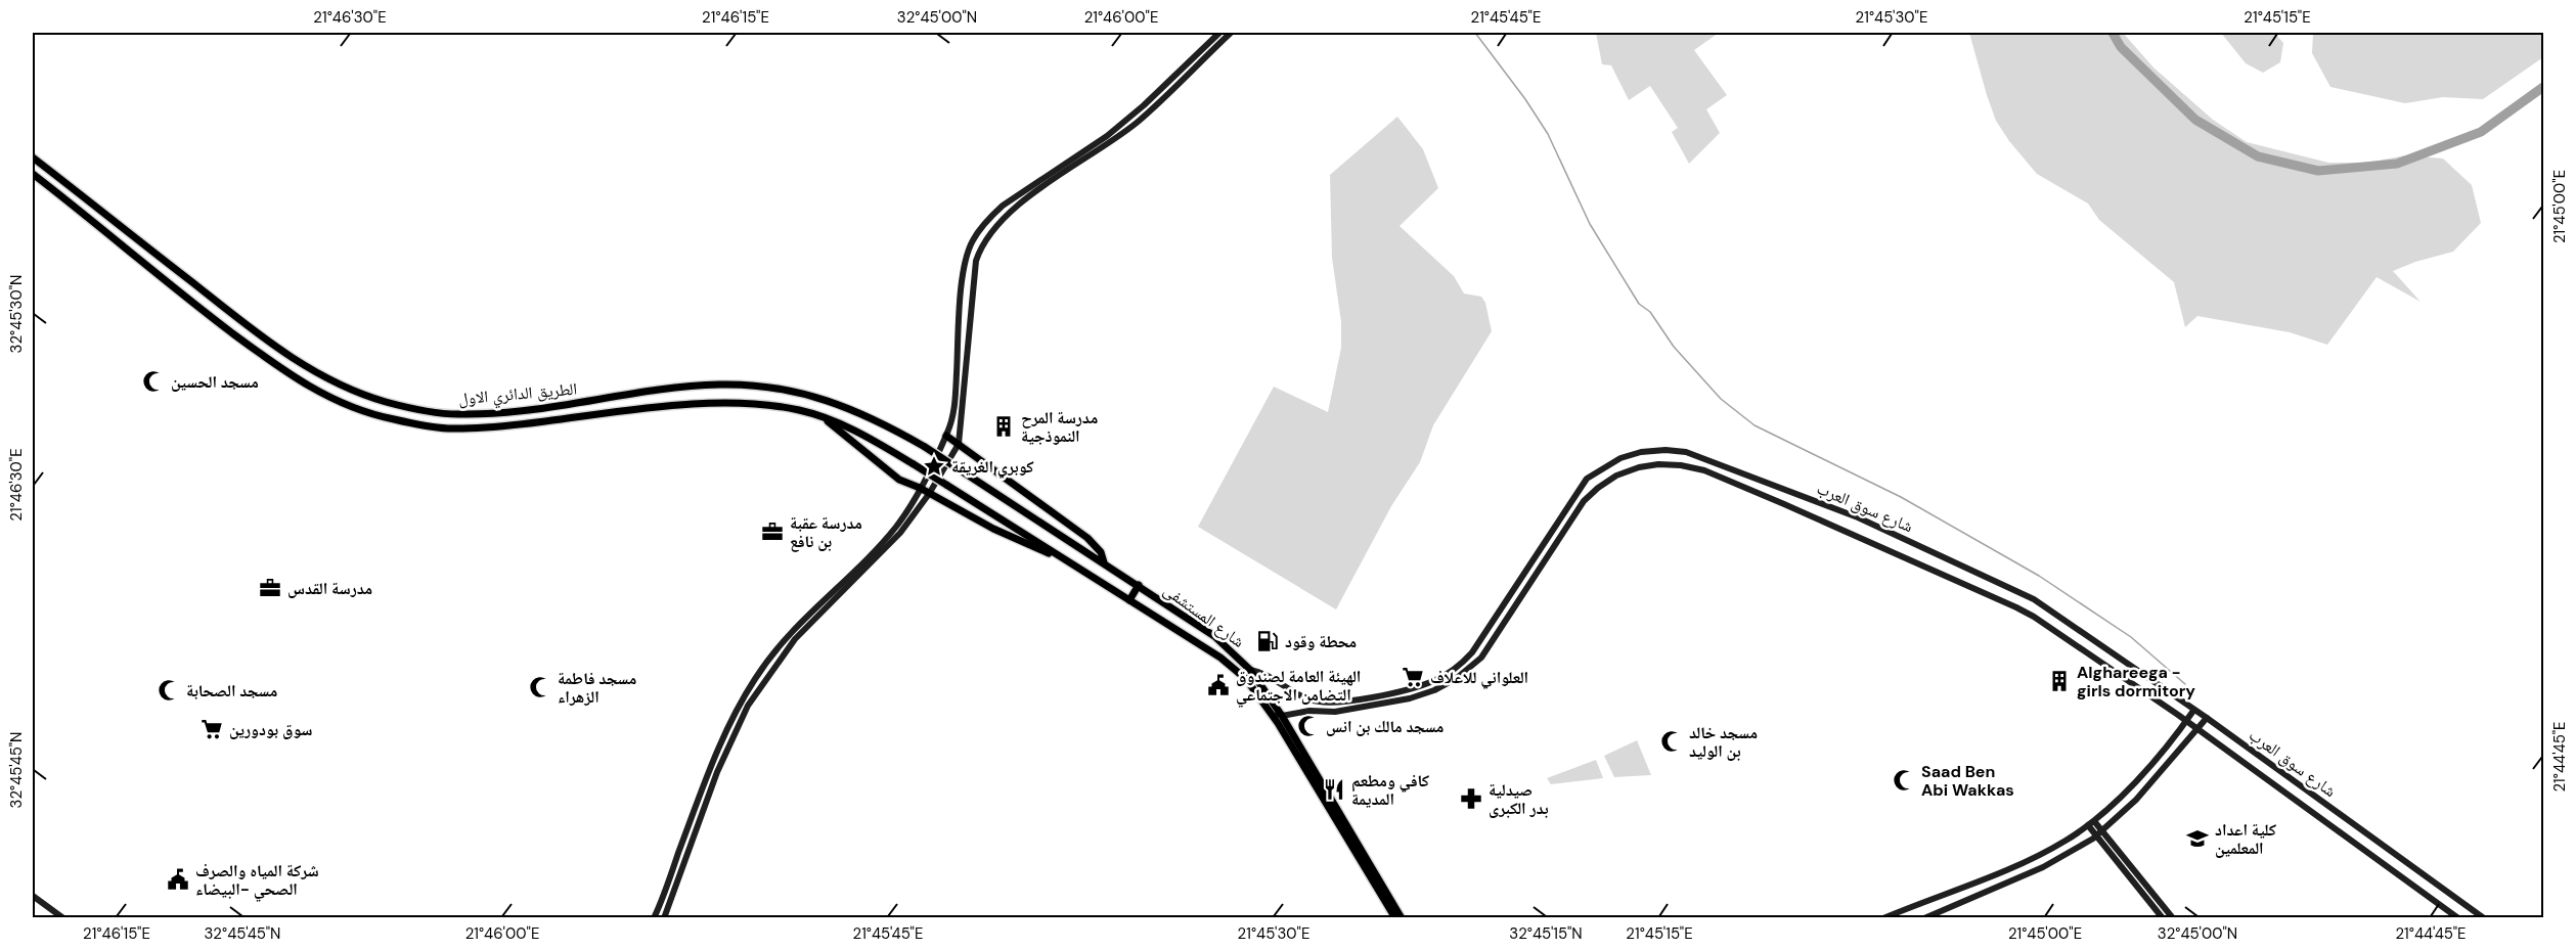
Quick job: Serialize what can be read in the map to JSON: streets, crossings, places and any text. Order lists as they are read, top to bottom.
{
  "streets": {
    "main road": ["الطريق الدائري الاول", "شارع سوق العرب", "شارع المستشفى"]
  },
  "crossings": [
    ["الطريق الدائري الاول", "شارع المستشفى"],
    ["شارع سوق العرب", "شارع المستشفى"]
  ],
  "places": {
    "mosque": [
      "مسجد الحسين",
      "مسجد فاطمة الزهراء",
      "مسجد الصحابة",
      "مسجد مالك بن انس",
      "مسجد خالد بن الوليد",
      "Saad Ben Abi Wakkas"
    ],
    "building": ["مدرسة المرح النموذجية", "Alghareega - girls dormitory"],
    "place": ["كوبري الغريقة"],
    "office": ["مدرسة عقبة بن نافع", "مدرسة القدس"],
    "fuel station": ["محطة وقود"],
    "supermarket": ["العلواني للاعلاف", "سوق بودورين"],
    "public building": ["الهيئة العامة لصندوق التضامن الاجتماعي", "شركة المياه والصرف الصحي -البيضاء"],
    "restaurant": ["كافي ومطعم المديمة"],
    "pharmacy": ["صيدلية بدر الكبرى"],
    "school or university": ["كلية اعداد المعلمين"]
  },
  "coordinates": [
    "21°46'30\"E",
    "21°46'15\"E",
    "32°45'00\"N",
    "21°46'00\"E",
    "21°45'45\"E",
    "21°45'30\"E",
    "21°45'15\"E",
    "21°45'00\"E",
    "32°45'30\"N",
    "21°44'45\"E",
    "32°45'45\"N",
    "32°45'15\"N"
  ]
}
